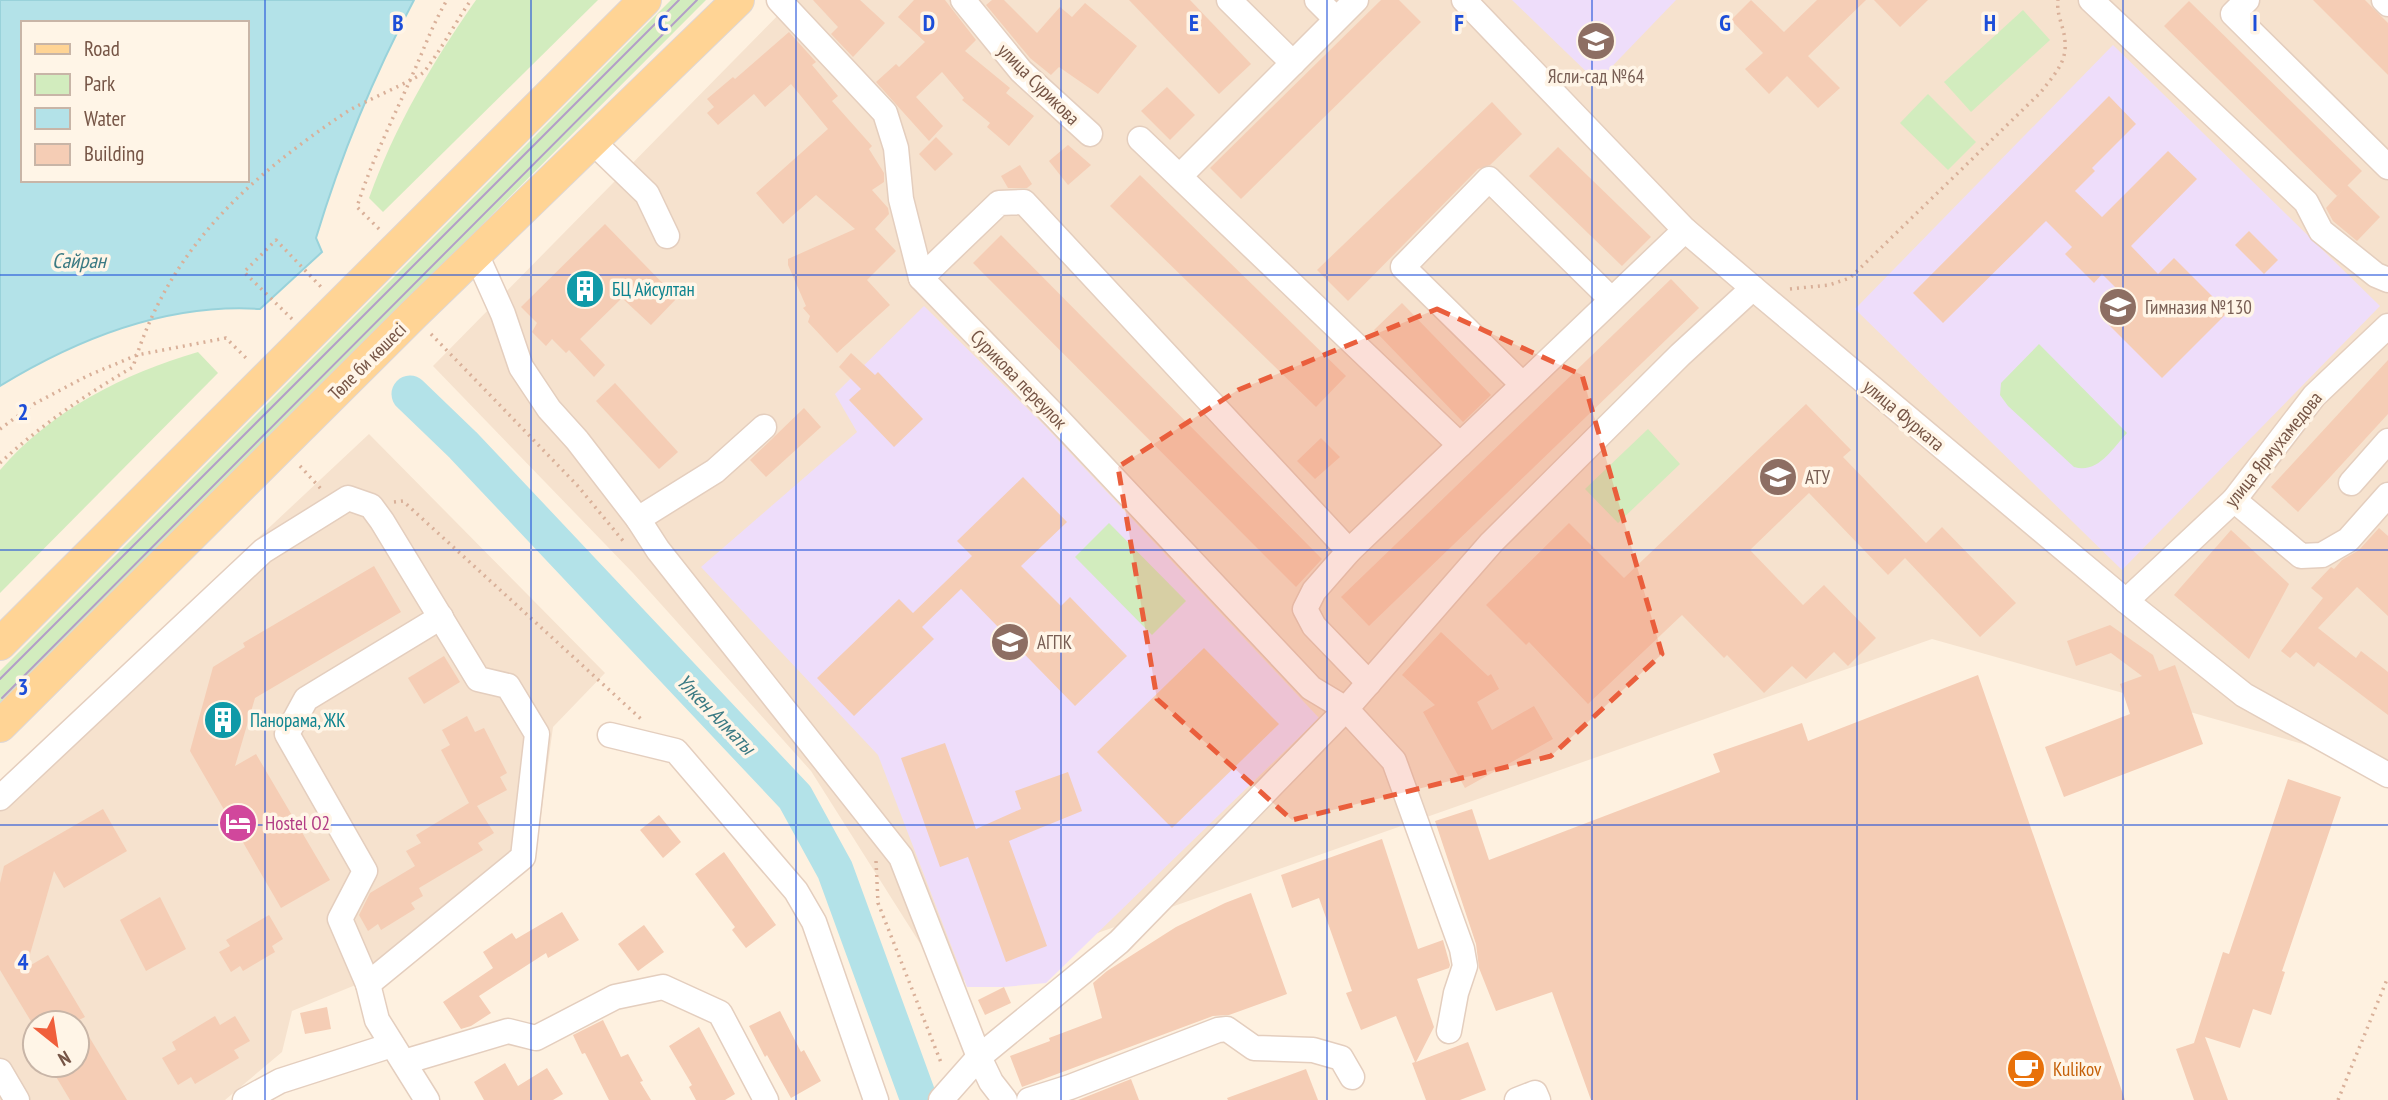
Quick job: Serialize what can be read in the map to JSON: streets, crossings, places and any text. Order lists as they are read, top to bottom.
{
  "streets": {
    "main road": ["Төле би көшесі"],
    "street": [
      "улица Сурикова",
      "Сурикова переулок",
      "улица Фурката",
      "улица Ярмухамедова"
    ]
  },
  "crossings": [
    ["улица Фурката", "улица Ярмухамедова"]
  ],
  "water": ["Сайран", "Үлкен Алматы"],
  "places": {
    "school or university": [
      "Ясли-сад №64",
      "Гимназия №130",
      "АТУ",
      "АГПК"
    ],
    "building": ["БЦ Айсултан", "Панорама, ЖК"],
    "hotel": ["Hostel O2"],
    "cafe": ["Kulikov"]
  },
  "legend": [
    "Road",
    "Park",
    "Water",
    "Building"
  ],
  "north": "bottom right",
  "grid": {
    "columns": [
      "B",
      "C",
      "D",
      "E",
      "F",
      "G",
      "H",
      "I"
    ],
    "rows": ["2", "3", "4"]
  }
}
